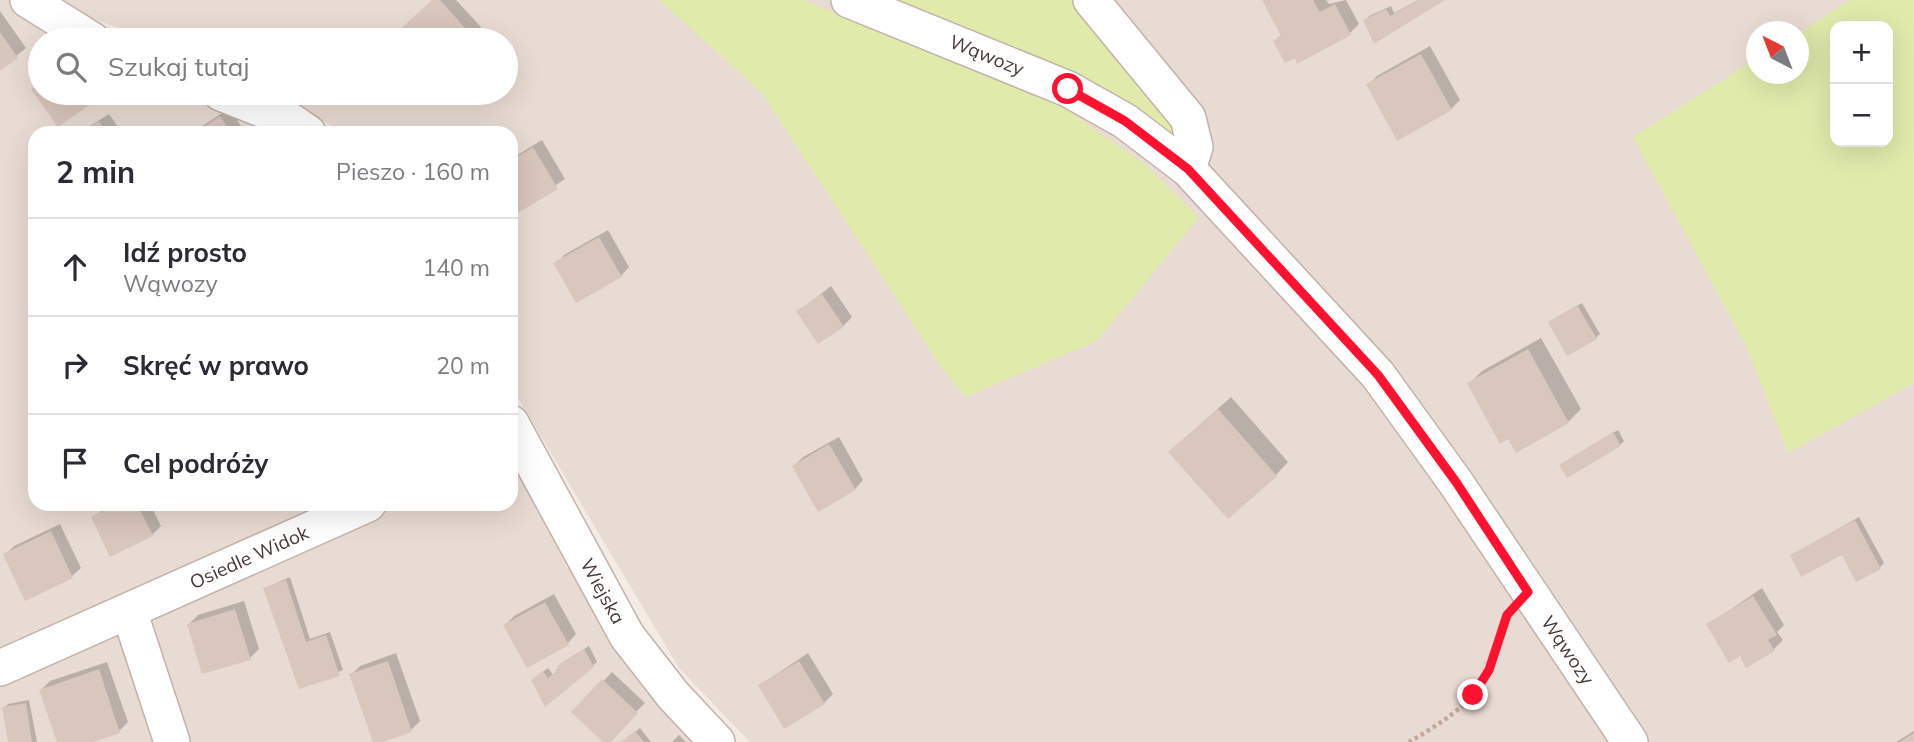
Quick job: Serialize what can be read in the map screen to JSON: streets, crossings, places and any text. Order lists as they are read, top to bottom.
{
  "streets": {
    "street": ["Wąwozy", "Osiedle Widok", "Wiejska"]
  },
  "north": "top left",
  "page": {
    "map_buttons": ["+", "−"],
    "search": "Szukaj tutaj",
    "heading": ["2 min", "Pieszo · 160 m"],
    "list": [
      ["Idź prosto", "Wąwozy", "140 m"],
      ["Skręć w prawo", "20 m"],
      "Cel podróży"
    ]
  }
}
